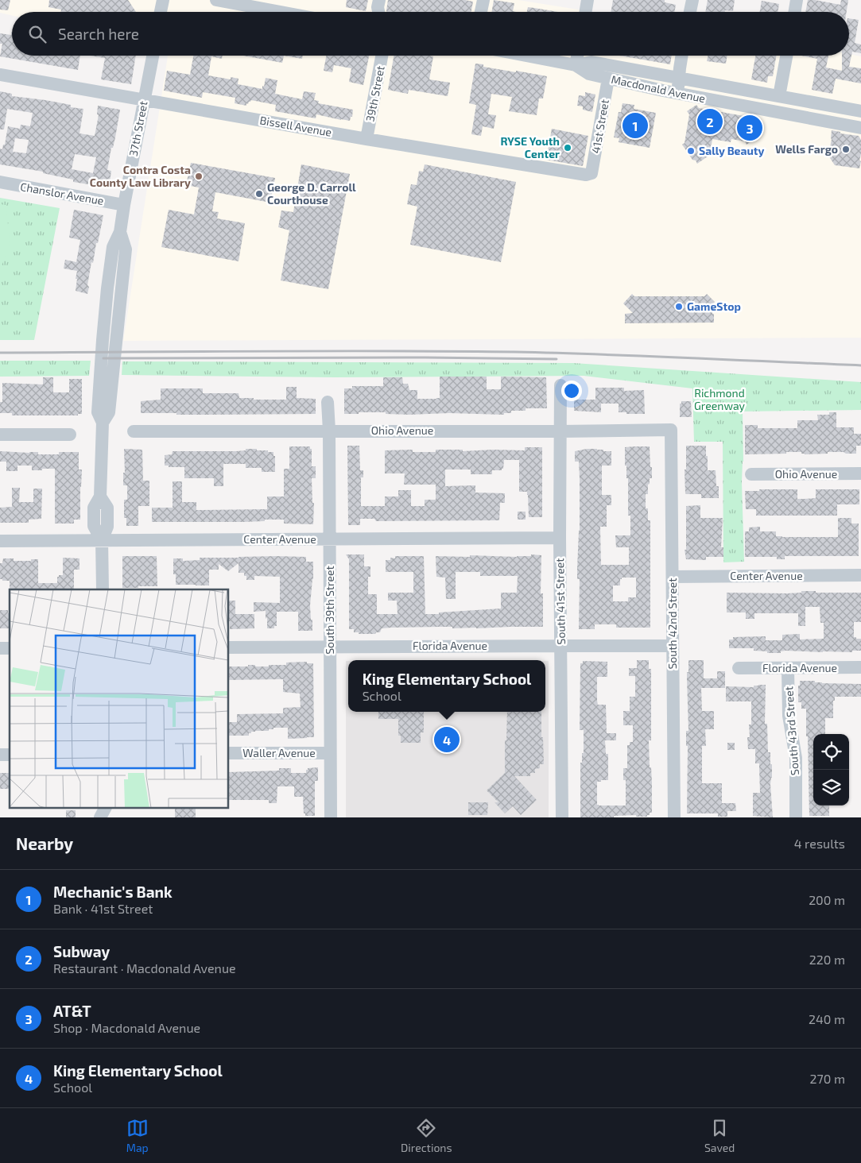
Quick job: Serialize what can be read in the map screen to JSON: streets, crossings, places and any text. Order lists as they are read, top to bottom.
{
  "streets": {
    "street": [
      "Macdonald Avenue",
      "39th Street",
      "Bissell Avenue",
      "41st Street",
      "37th Street",
      "Chanslor Avenue",
      "Ohio Avenue",
      "Center Avenue",
      "South 41st Street",
      "South 39th Street",
      "South 42nd Street",
      "Florida Avenue",
      "South 43rd Street",
      "Waller Avenue"
    ]
  },
  "crossings": [
    ["Macdonald Avenue", "41st Street"],
    ["39th Street", "Bissell Avenue"],
    ["Bissell Avenue", "41st Street"],
    ["Bissell Avenue", "37th Street"],
    ["37th Street", "Chanslor Avenue"],
    ["Ohio Avenue", "South 41st Street"],
    ["Ohio Avenue", "South 39th Street"],
    ["Ohio Avenue", "South 42nd Street"],
    ["Center Avenue", "South 41st Street"],
    ["Center Avenue", "South 39th Street"],
    ["Center Avenue", "South 42nd Street"],
    ["South 41st Street", "Florida Avenue"],
    ["South 39th Street", "Florida Avenue"],
    ["South 39th Street", "Waller Avenue"],
    ["South 42nd Street", "Florida Avenue"],
    ["Florida Avenue", "South 43rd Street"]
  ],
  "parks": ["Richmond Greenway"],
  "places": [
    "RYSE Youth Center",
    "Wells Fargo",
    "Sally Beauty",
    "Contra Costa County Law Library",
    "George D. Carroll Courthouse",
    "GameStop"
  ],
  "page": {
    "search": "Search here",
    "pins": [
      "2",
      "1",
      "3",
      "4"
    ],
    "popup": ["King Elementary School", "School"],
    "heading": ["Nearby", "4 results"],
    "list": [
      {
        "mark": "1",
        "name": "Mechanic's Bank",
        "note": "Bank · 41st Street",
        "value": "200 m"
      },
      {
        "mark": "2",
        "name": "Subway",
        "note": "Restaurant · Macdonald Avenue",
        "value": "220 m"
      },
      {
        "mark": "3",
        "name": "AT&T",
        "note": "Shop · Macdonald Avenue",
        "value": "240 m"
      },
      {
        "mark": "4",
        "name": "King Elementary School",
        "note": "School",
        "value": "270 m"
      }
    ],
    "nav": ["Map", "Directions", "Saved"]
  }
}
